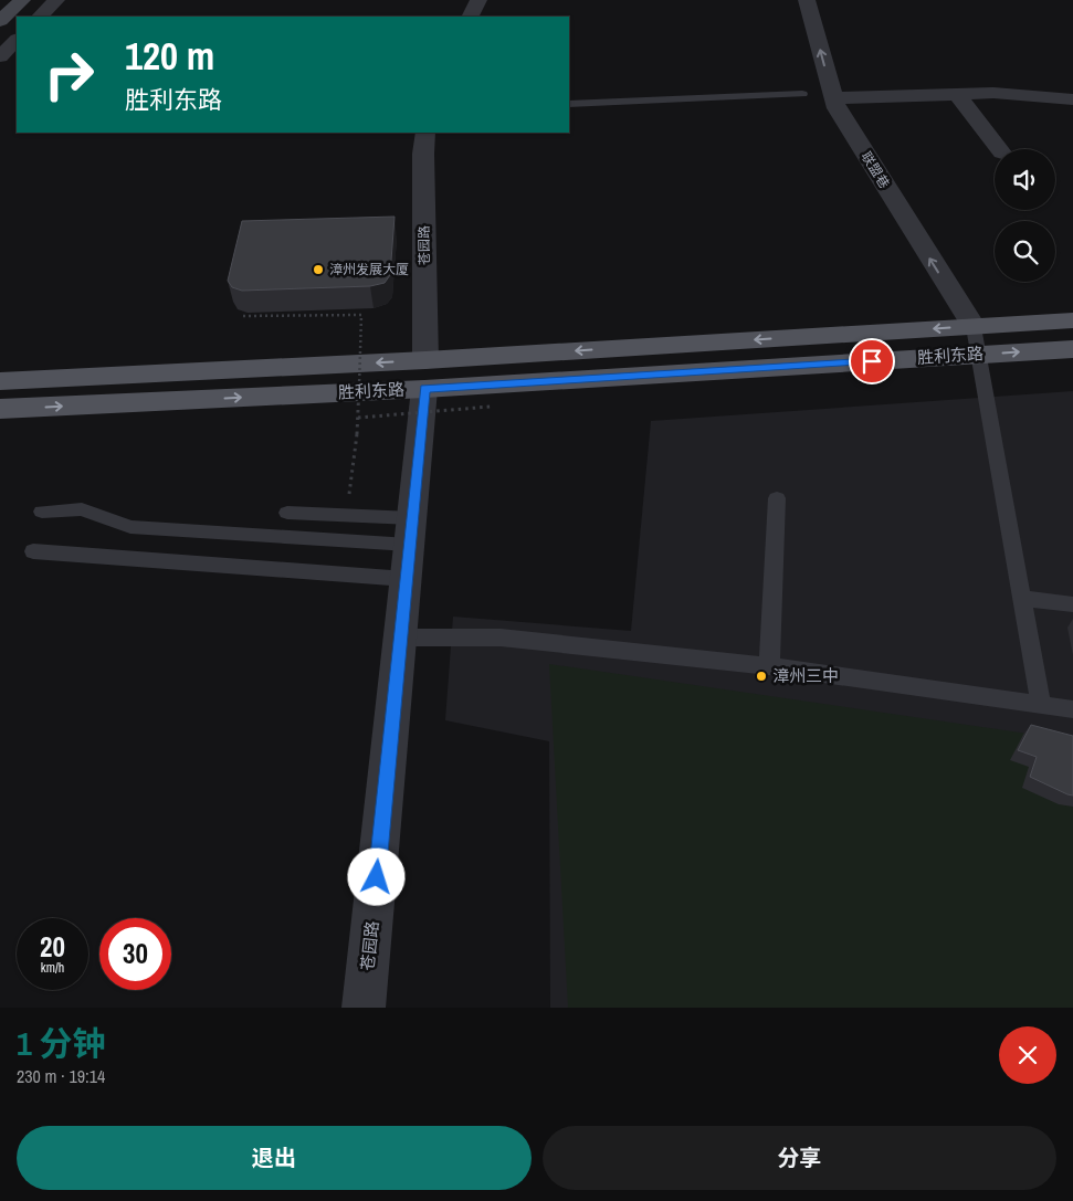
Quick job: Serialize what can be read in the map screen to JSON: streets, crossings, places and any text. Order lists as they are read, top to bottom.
{
  "streets": {
    "main road": ["胜利东路"],
    "street": ["联盟巷", "苍园路"]
  },
  "crossings": [
    ["联盟巷", "胜利东路"],
    ["苍园路", "胜利东路"]
  ],
  "one_way": ["联盟巷"],
  "places": ["漳州发展大厦", "漳州三中"],
  "page": {
    "turn": ["120 m", "胜利东路"],
    "speed": "20 km/h",
    "limit": "30",
    "heading": ["1 分钟", "230 m · 19:14"],
    "buttons": ["退出", "分享"]
  }
}
